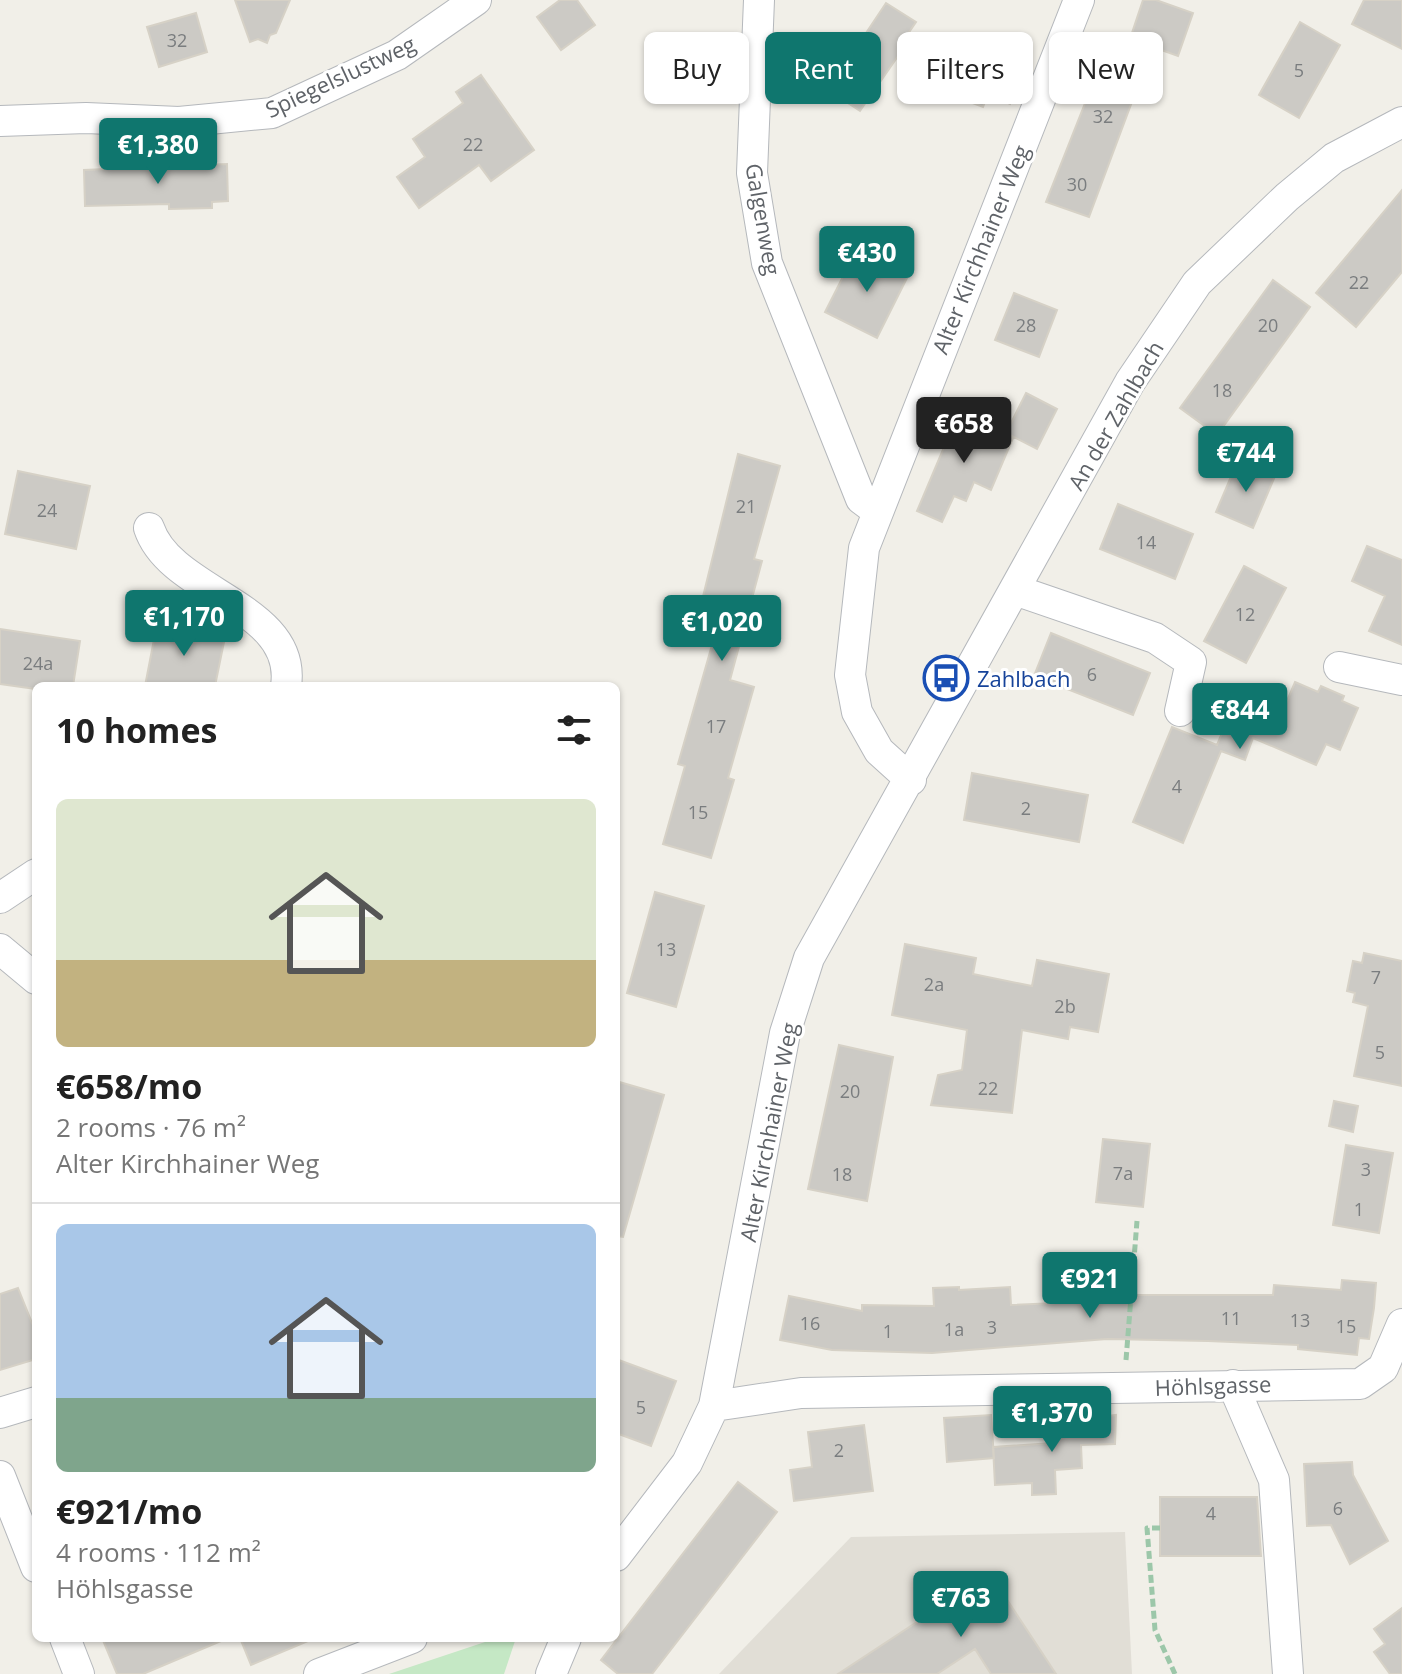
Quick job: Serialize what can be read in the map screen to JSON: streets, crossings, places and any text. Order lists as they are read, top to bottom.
{
  "streets": {
    "street": [
      "Spiegelslustweg",
      "Galgenweg",
      "Alter Kirchhainer Weg",
      "An der Zahlbach",
      "Höhlsgasse"
    ]
  },
  "crossings": [
    ["Galgenweg", "Alter Kirchhainer Weg"],
    ["Alter Kirchhainer Weg", "An der Zahlbach"],
    ["Alter Kirchhainer Weg", "Höhlsgasse"]
  ],
  "places": {
    "bus stop": ["Zahlbach"]
  },
  "house_numbers": [
    "32",
    "5",
    "32",
    "22",
    "30",
    "22",
    "28",
    "20",
    "18",
    "21",
    "24",
    "14",
    "12",
    "24a",
    "6",
    "17",
    "4",
    "2",
    "15",
    "13",
    "7",
    "2a",
    "2b",
    "5",
    "22",
    "20",
    "3",
    "7a",
    "18",
    "1",
    "11",
    "13",
    "16",
    "15",
    "3",
    "1a",
    "1",
    "5",
    "2",
    "6",
    "4"
  ],
  "page": {
    "chip": [
      "Buy",
      "Rent",
      "Filters",
      "New"
    ],
    "price": [
      "€1,380",
      "€430",
      "€658",
      "€744",
      "€1,170",
      "€1,020",
      "€844",
      "€921",
      "€1,370",
      "€763"
    ],
    "heading": "10 homes",
    "list": [
      {
        "name": "€658/mo",
        "note": "2 rooms · 76 m² · Alter Kirchhainer Weg"
      },
      {
        "name": "€921/mo",
        "note": "4 rooms · 112 m² · Höhlsgasse"
      }
    ]
  }
}
